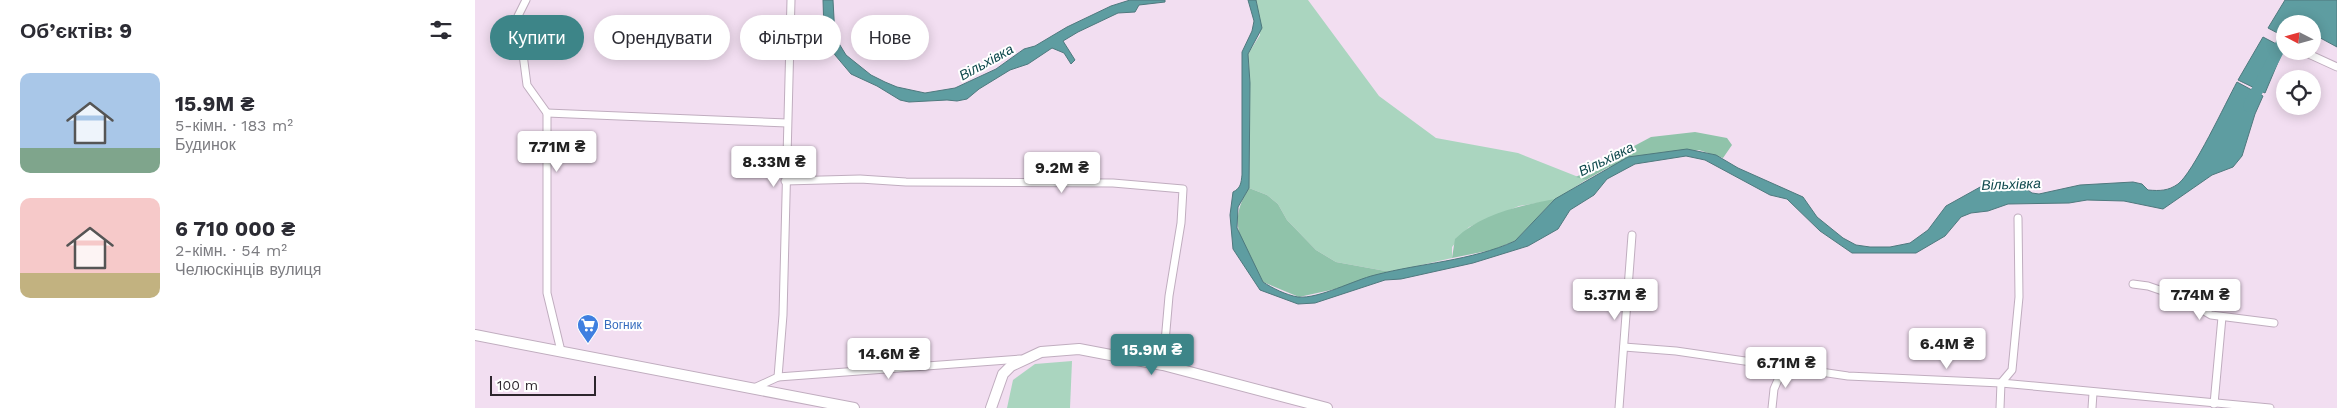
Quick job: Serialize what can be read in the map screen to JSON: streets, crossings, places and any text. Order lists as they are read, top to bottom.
{
  "water": ["Вільхівка"],
  "places": {
    "supermarket": ["Вогник"]
  },
  "scale_bar": "100 m",
  "north": "left",
  "page": {
    "heading": "Об’єктів: 9",
    "chip": [
      "Купити",
      "Орендувати",
      "Фільтри",
      "Нове"
    ],
    "list": [
      {
        "name": "15.9M ₴",
        "note": "5-кімн. · 183 m² · Будинок"
      },
      {
        "name": "6 710 000 ₴",
        "note": "2-кімн. · 54 m² · Челюскінців вулиця"
      }
    ],
    "price": [
      "7.71M ₴",
      "8.33M ₴",
      "9.2M ₴",
      "5.37M ₴",
      "7.74M ₴",
      "6.4M ₴",
      "15.9M ₴",
      "14.6M ₴",
      "6.71M ₴"
    ],
    "scale": "100 m"
  }
}
